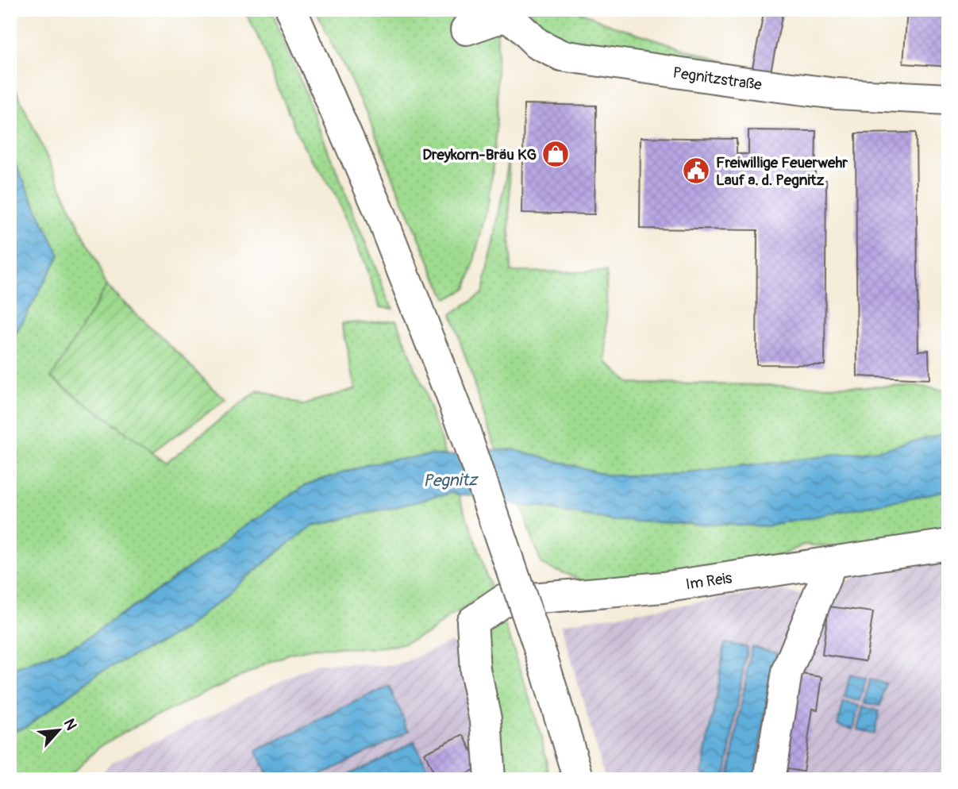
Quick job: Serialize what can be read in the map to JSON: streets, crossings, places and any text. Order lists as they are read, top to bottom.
{
  "streets": {
    "main road": ["Pegnitzstraße", "Im Reis"]
  },
  "water": ["Pegnitz"],
  "places": {
    "shop": ["Dreykorn-Bräu KG"],
    "public building": ["Freiwillige Feuerwehr Lauf a. d. Pegnitz"]
  },
  "north": "top right"
}
